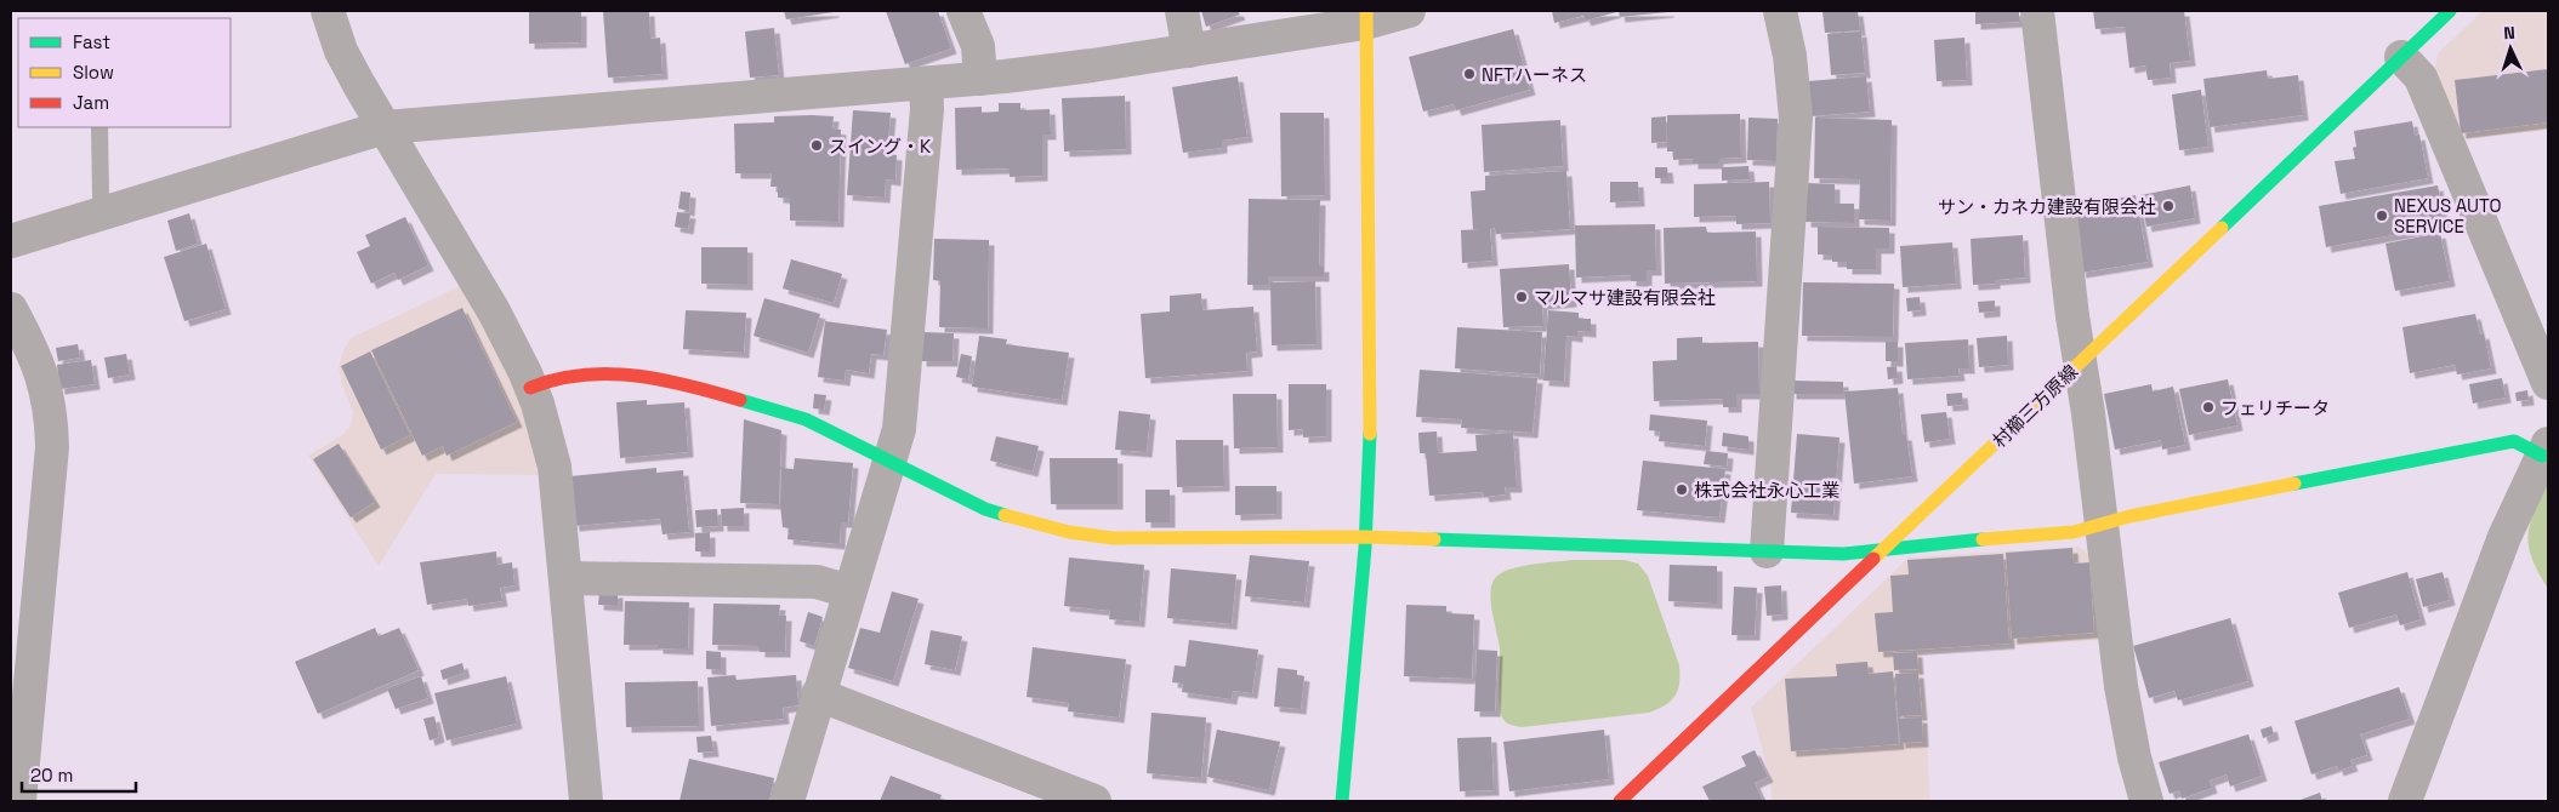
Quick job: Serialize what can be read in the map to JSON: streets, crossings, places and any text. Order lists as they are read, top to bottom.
{
  "streets": {
    "street": ["村櫛三方原線"]
  },
  "places": [
    "NFTハーネス",
    "スイング・K",
    "サン・カネカ建設有限会社",
    "NEXUS AUTO SERVICE",
    "マルマサ建設有限会社",
    "フェリチータ",
    "株式会社永心工業"
  ],
  "legend": ["Fast", "Slow", "Jam"],
  "scale_bar": "20 m",
  "north": "top"
}
